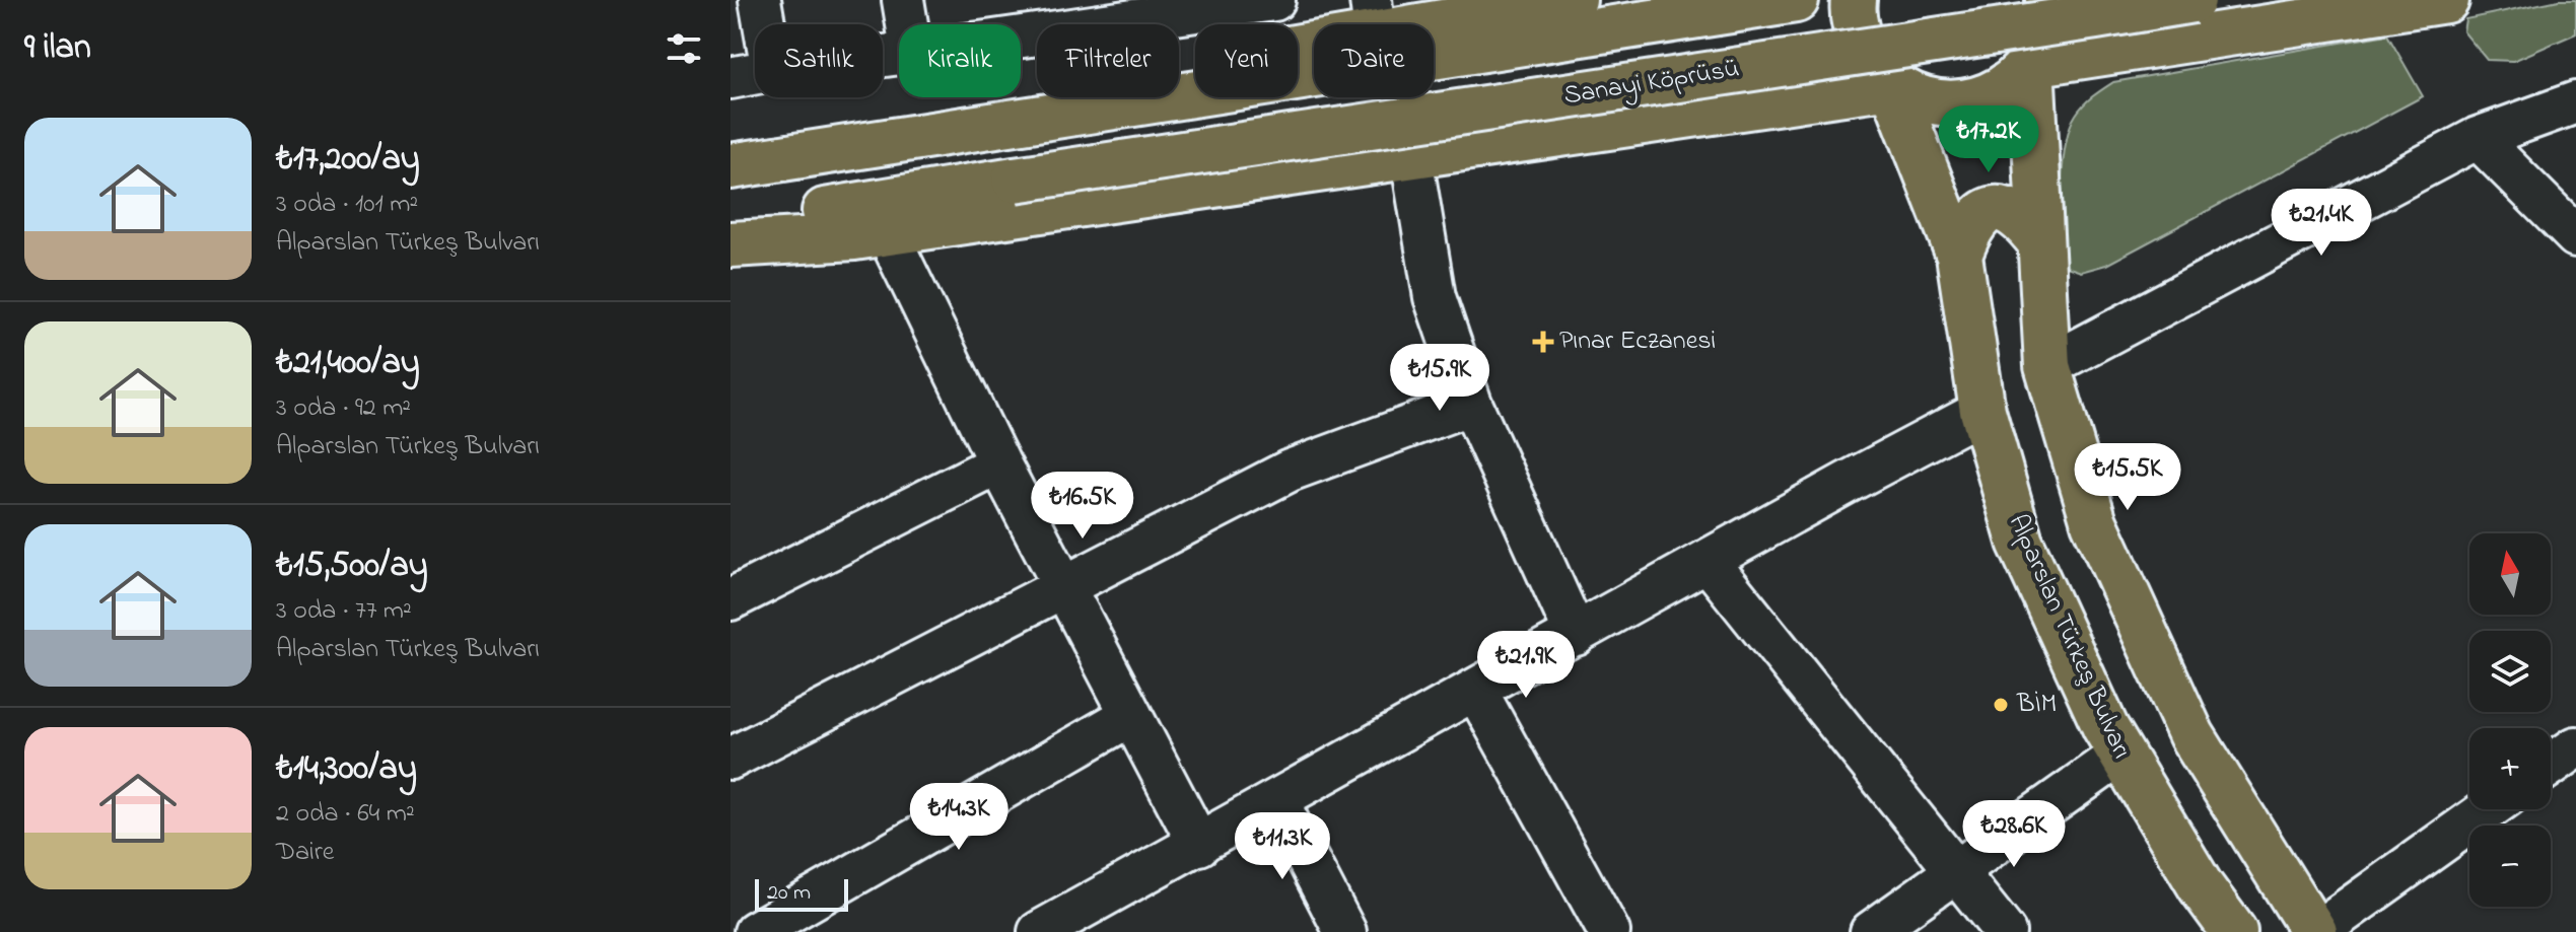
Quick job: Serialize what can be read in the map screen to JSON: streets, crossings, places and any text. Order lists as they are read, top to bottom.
{
  "streets": {
    "main road": ["Sanayi Köprüsü", "Alparslan Türkeş Bulvarı"]
  },
  "places": {
    "health": ["Pınar Eczanesi"],
    "other": ["BİM"]
  },
  "scale_bar": "20 m",
  "north": "top",
  "page": {
    "heading": "9 ilan",
    "chip": [
      "Satılık",
      "Kiralık",
      "Filtreler",
      "Yeni",
      "Daire"
    ],
    "list": [
      {
        "name": "₺17,200/ay",
        "note": "3 oda · 101 m² · Alparslan Türkeş Bulvarı"
      },
      {
        "name": "₺21,400/ay",
        "note": "3 oda · 92 m² · Alparslan Türkeş Bulvarı"
      },
      {
        "name": "₺15,500/ay",
        "note": "3 oda · 77 m² · Alparslan Türkeş Bulvarı"
      },
      {
        "name": "₺14,300/ay",
        "note": "2 oda · 64 m² · Daire"
      }
    ],
    "price": [
      "₺17.2K",
      "₺21.4K",
      "₺15.9K",
      "₺15.5K",
      "₺16.5K",
      "₺21.9K",
      "₺14.3K",
      "₺28.6K",
      "₺11.3K"
    ],
    "map_buttons": ["+", "−"],
    "scale": "20 m"
  }
}
